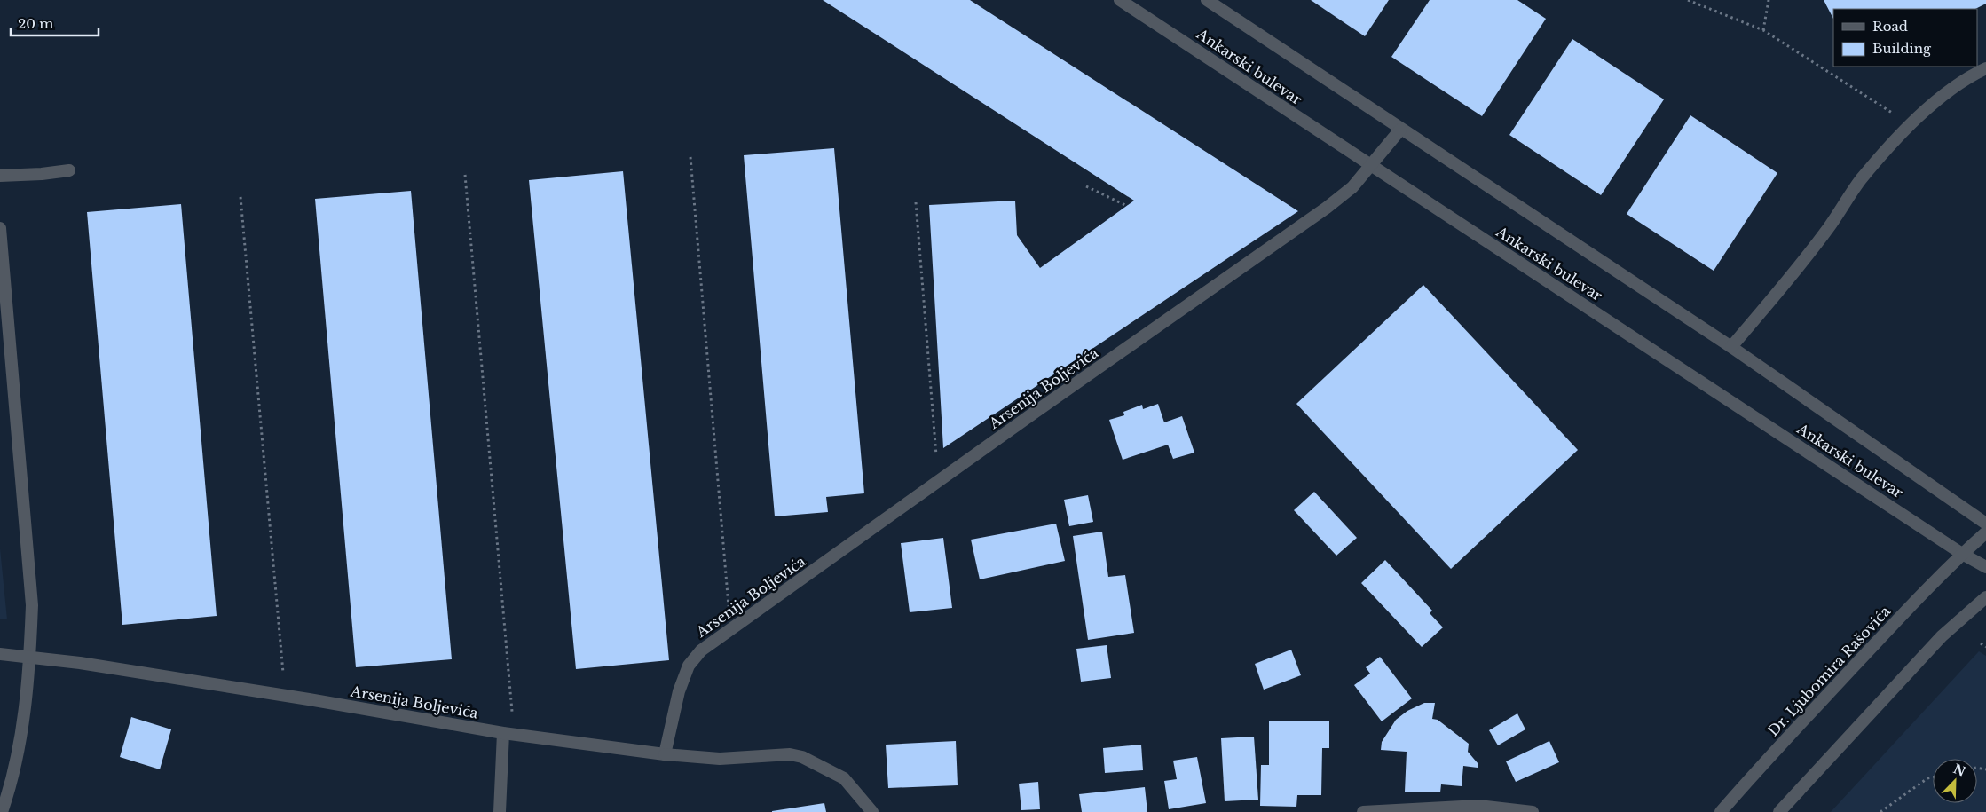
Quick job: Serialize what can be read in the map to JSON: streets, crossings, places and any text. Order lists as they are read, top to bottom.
{
  "streets": {
    "street": ["Ankarski bulevar", "Arsenija Boljevića", "Dr. Ljubomira Rašovića"]
  },
  "crossings": [
    ["Ankarski bulevar", "Arsenija Boljevića"],
    ["Ankarski bulevar", "Dr. Ljubomira Rašovića"]
  ],
  "legend": ["Road", "Building"],
  "scale_bar": "20 m",
  "north": "top right"
}
